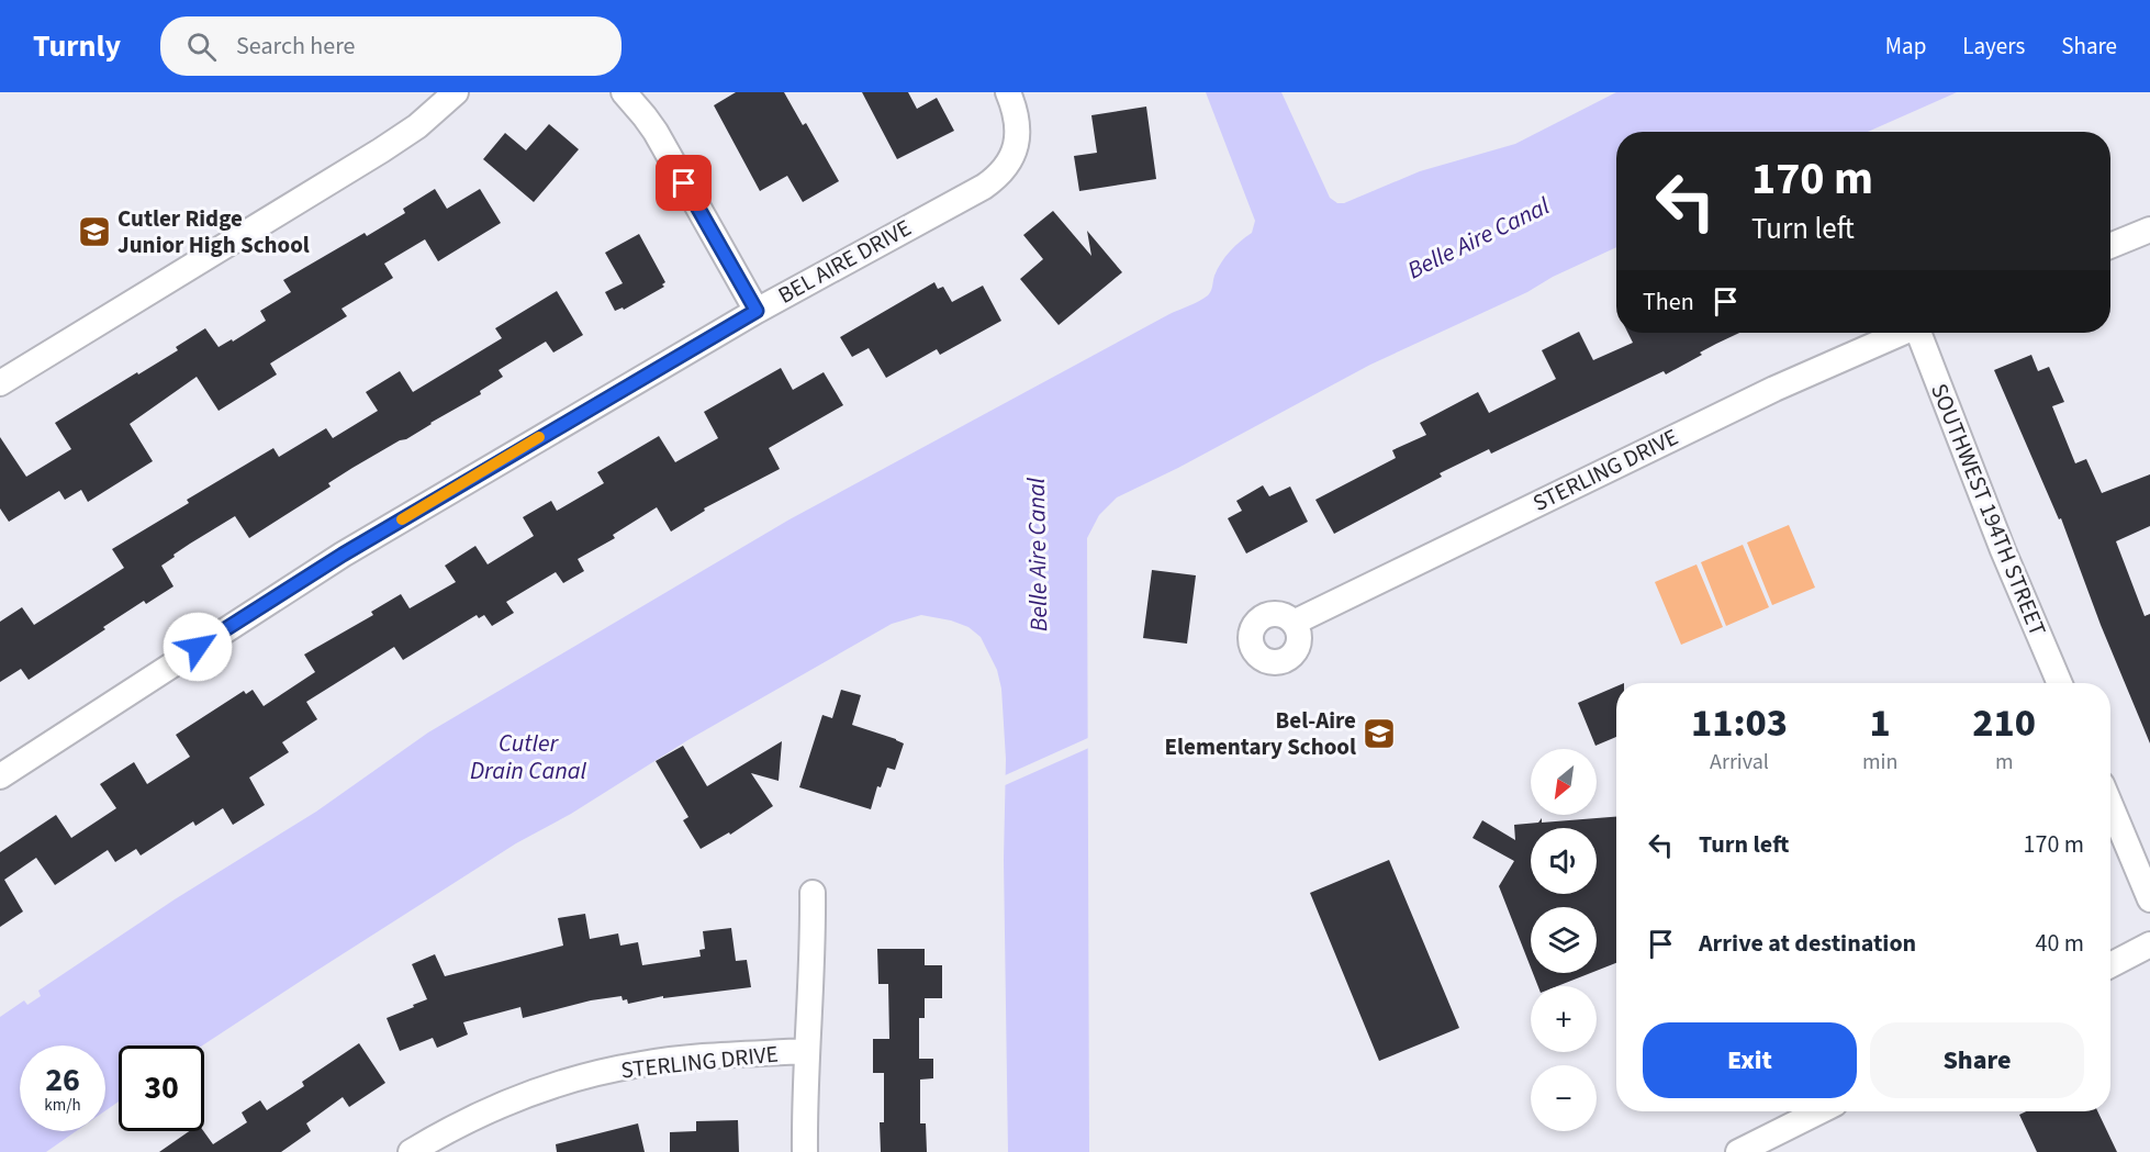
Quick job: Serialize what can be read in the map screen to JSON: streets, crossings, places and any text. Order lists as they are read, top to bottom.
{
  "streets": {
    "street": ["BEL AIRE DRIVE", "STERLING DRIVE", "SOUTHWEST 194TH STREET"]
  },
  "water": ["Belle Aire Canal", "Cutler Drain Canal"],
  "places": {
    "school or university": ["Cutler Ridge Junior High School", "Bel-Aire Elementary School"]
  },
  "north": "bottom left",
  "page": {
    "header": "Turnly",
    "search": "Search here",
    "nav": ["Map", "Layers", "Share"],
    "turn": ["170 m", "Turn left"],
    "then": "Then",
    "eta": [
      "11:03",
      "Arrival",
      "1",
      "min",
      "210",
      "m"
    ],
    "map_buttons": ["+", "−"],
    "list": [
      {
        "name": "Turn left",
        "value": "170 m"
      },
      {
        "name": "Arrive at destination",
        "value": "40 m"
      }
    ],
    "buttons": ["Exit", "Share"],
    "speed": "26 km/h",
    "limit": "30"
  }
}
